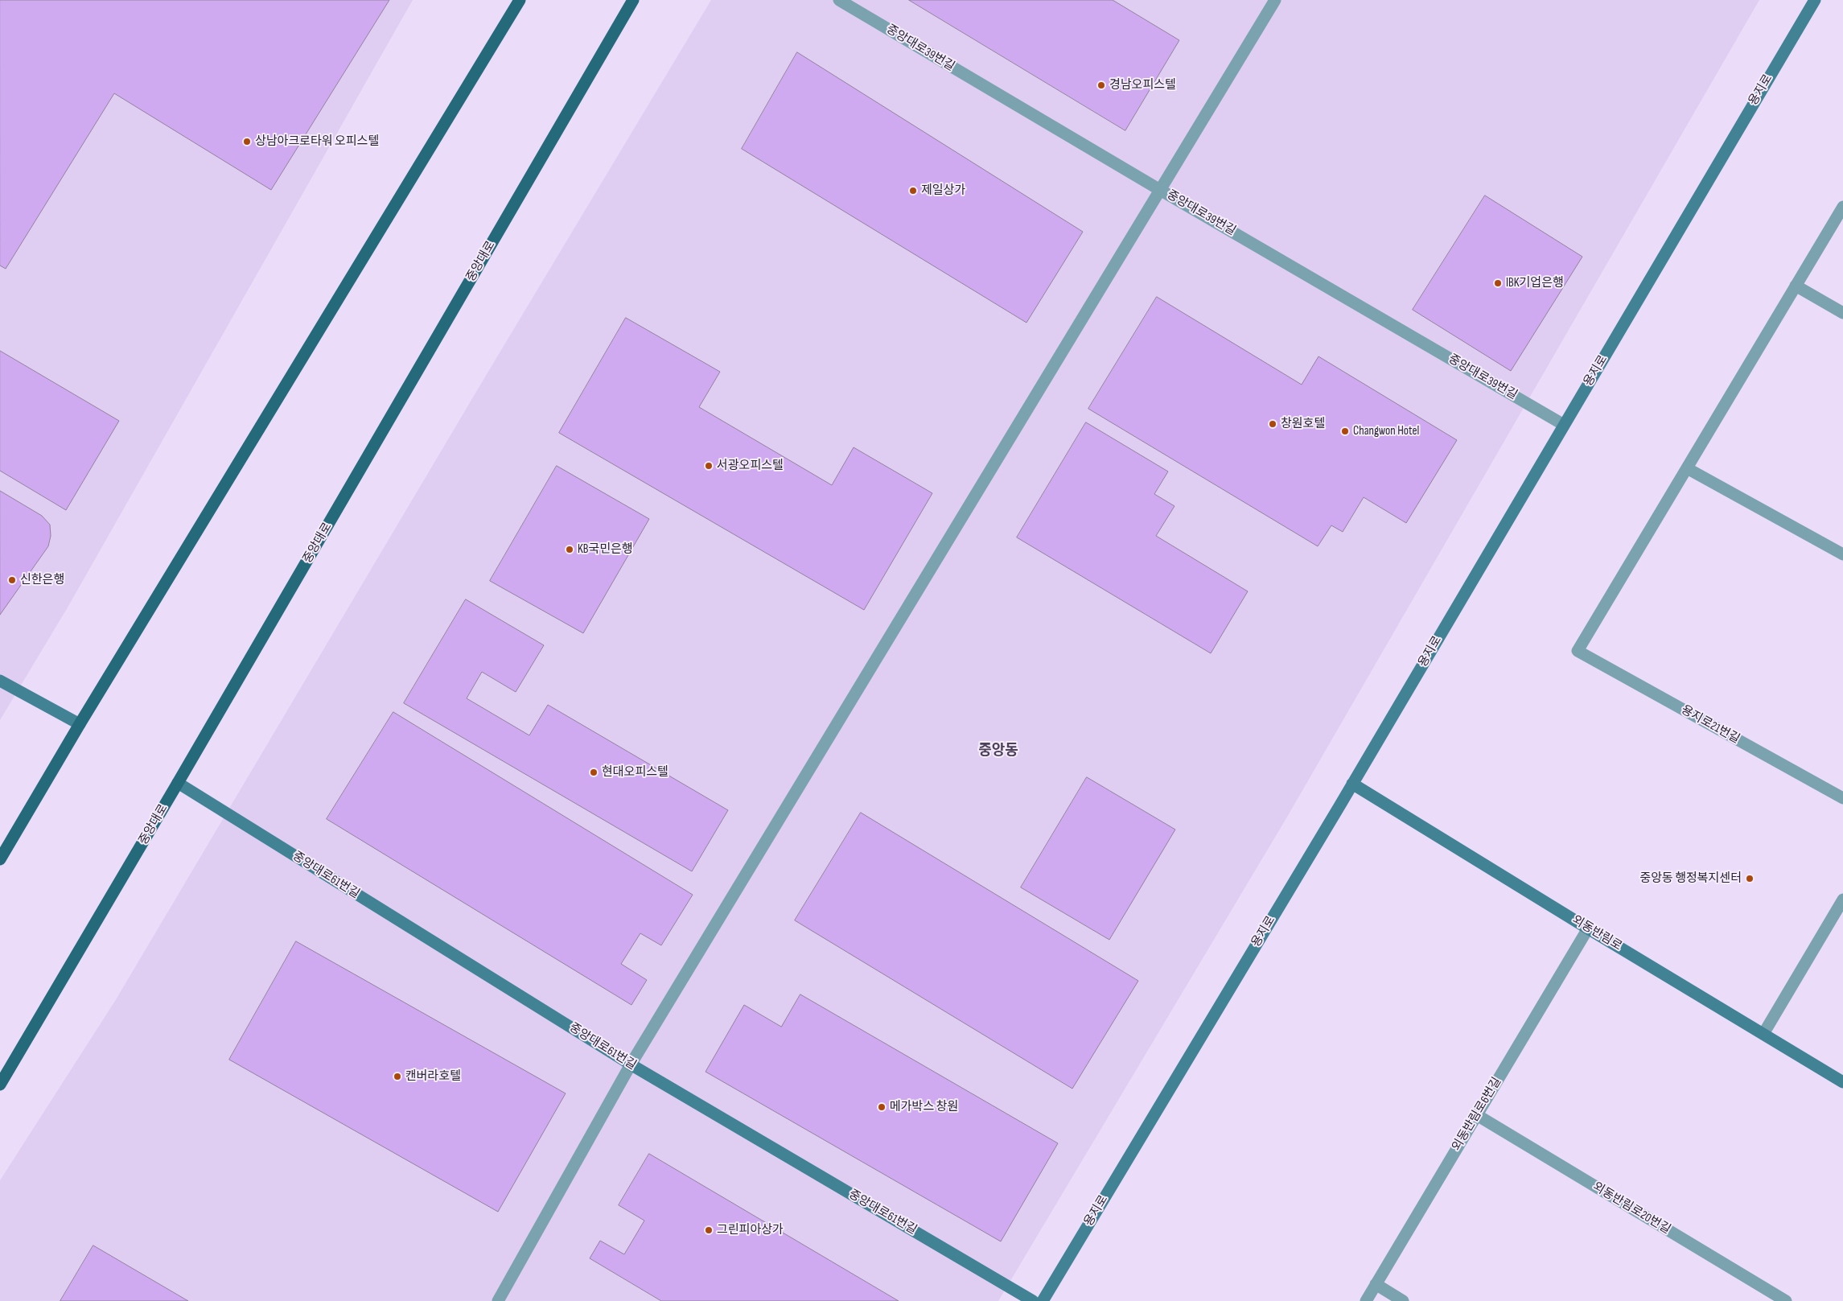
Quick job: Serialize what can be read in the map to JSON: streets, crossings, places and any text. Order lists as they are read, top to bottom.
{
  "streets": {
    "main road": [
      "용지로",
      "중앙대로",
      "중앙대로61번길",
      "외동반림로"
    ],
    "street": [
      "중앙대로39번길",
      "용지로21번길",
      "외동반림로6번길",
      "외동반림로20번길"
    ]
  },
  "crossings": [
    ["중앙대로39번길", "용지로"],
    ["용지로", "외동반림로"],
    ["중앙대로", "중앙대로61번길"],
    ["외동반림로", "외동반림로6번길"],
    ["외동반림로6번길", "외동반림로20번길"]
  ],
  "districts": ["중앙동"],
  "places": [
    "경남오피스텔",
    "상남아크로타워 오피스텔",
    "제일상가",
    "IBK기업은행",
    "창원호텔",
    "Changwon Hotel",
    "서광오피스텔",
    "KB국민은행",
    "신한은행",
    "현대오피스텔",
    "중앙동 행정복지센터",
    "캔버라호텔",
    "메가박스 창원",
    "그린피아상가"
  ]
}
